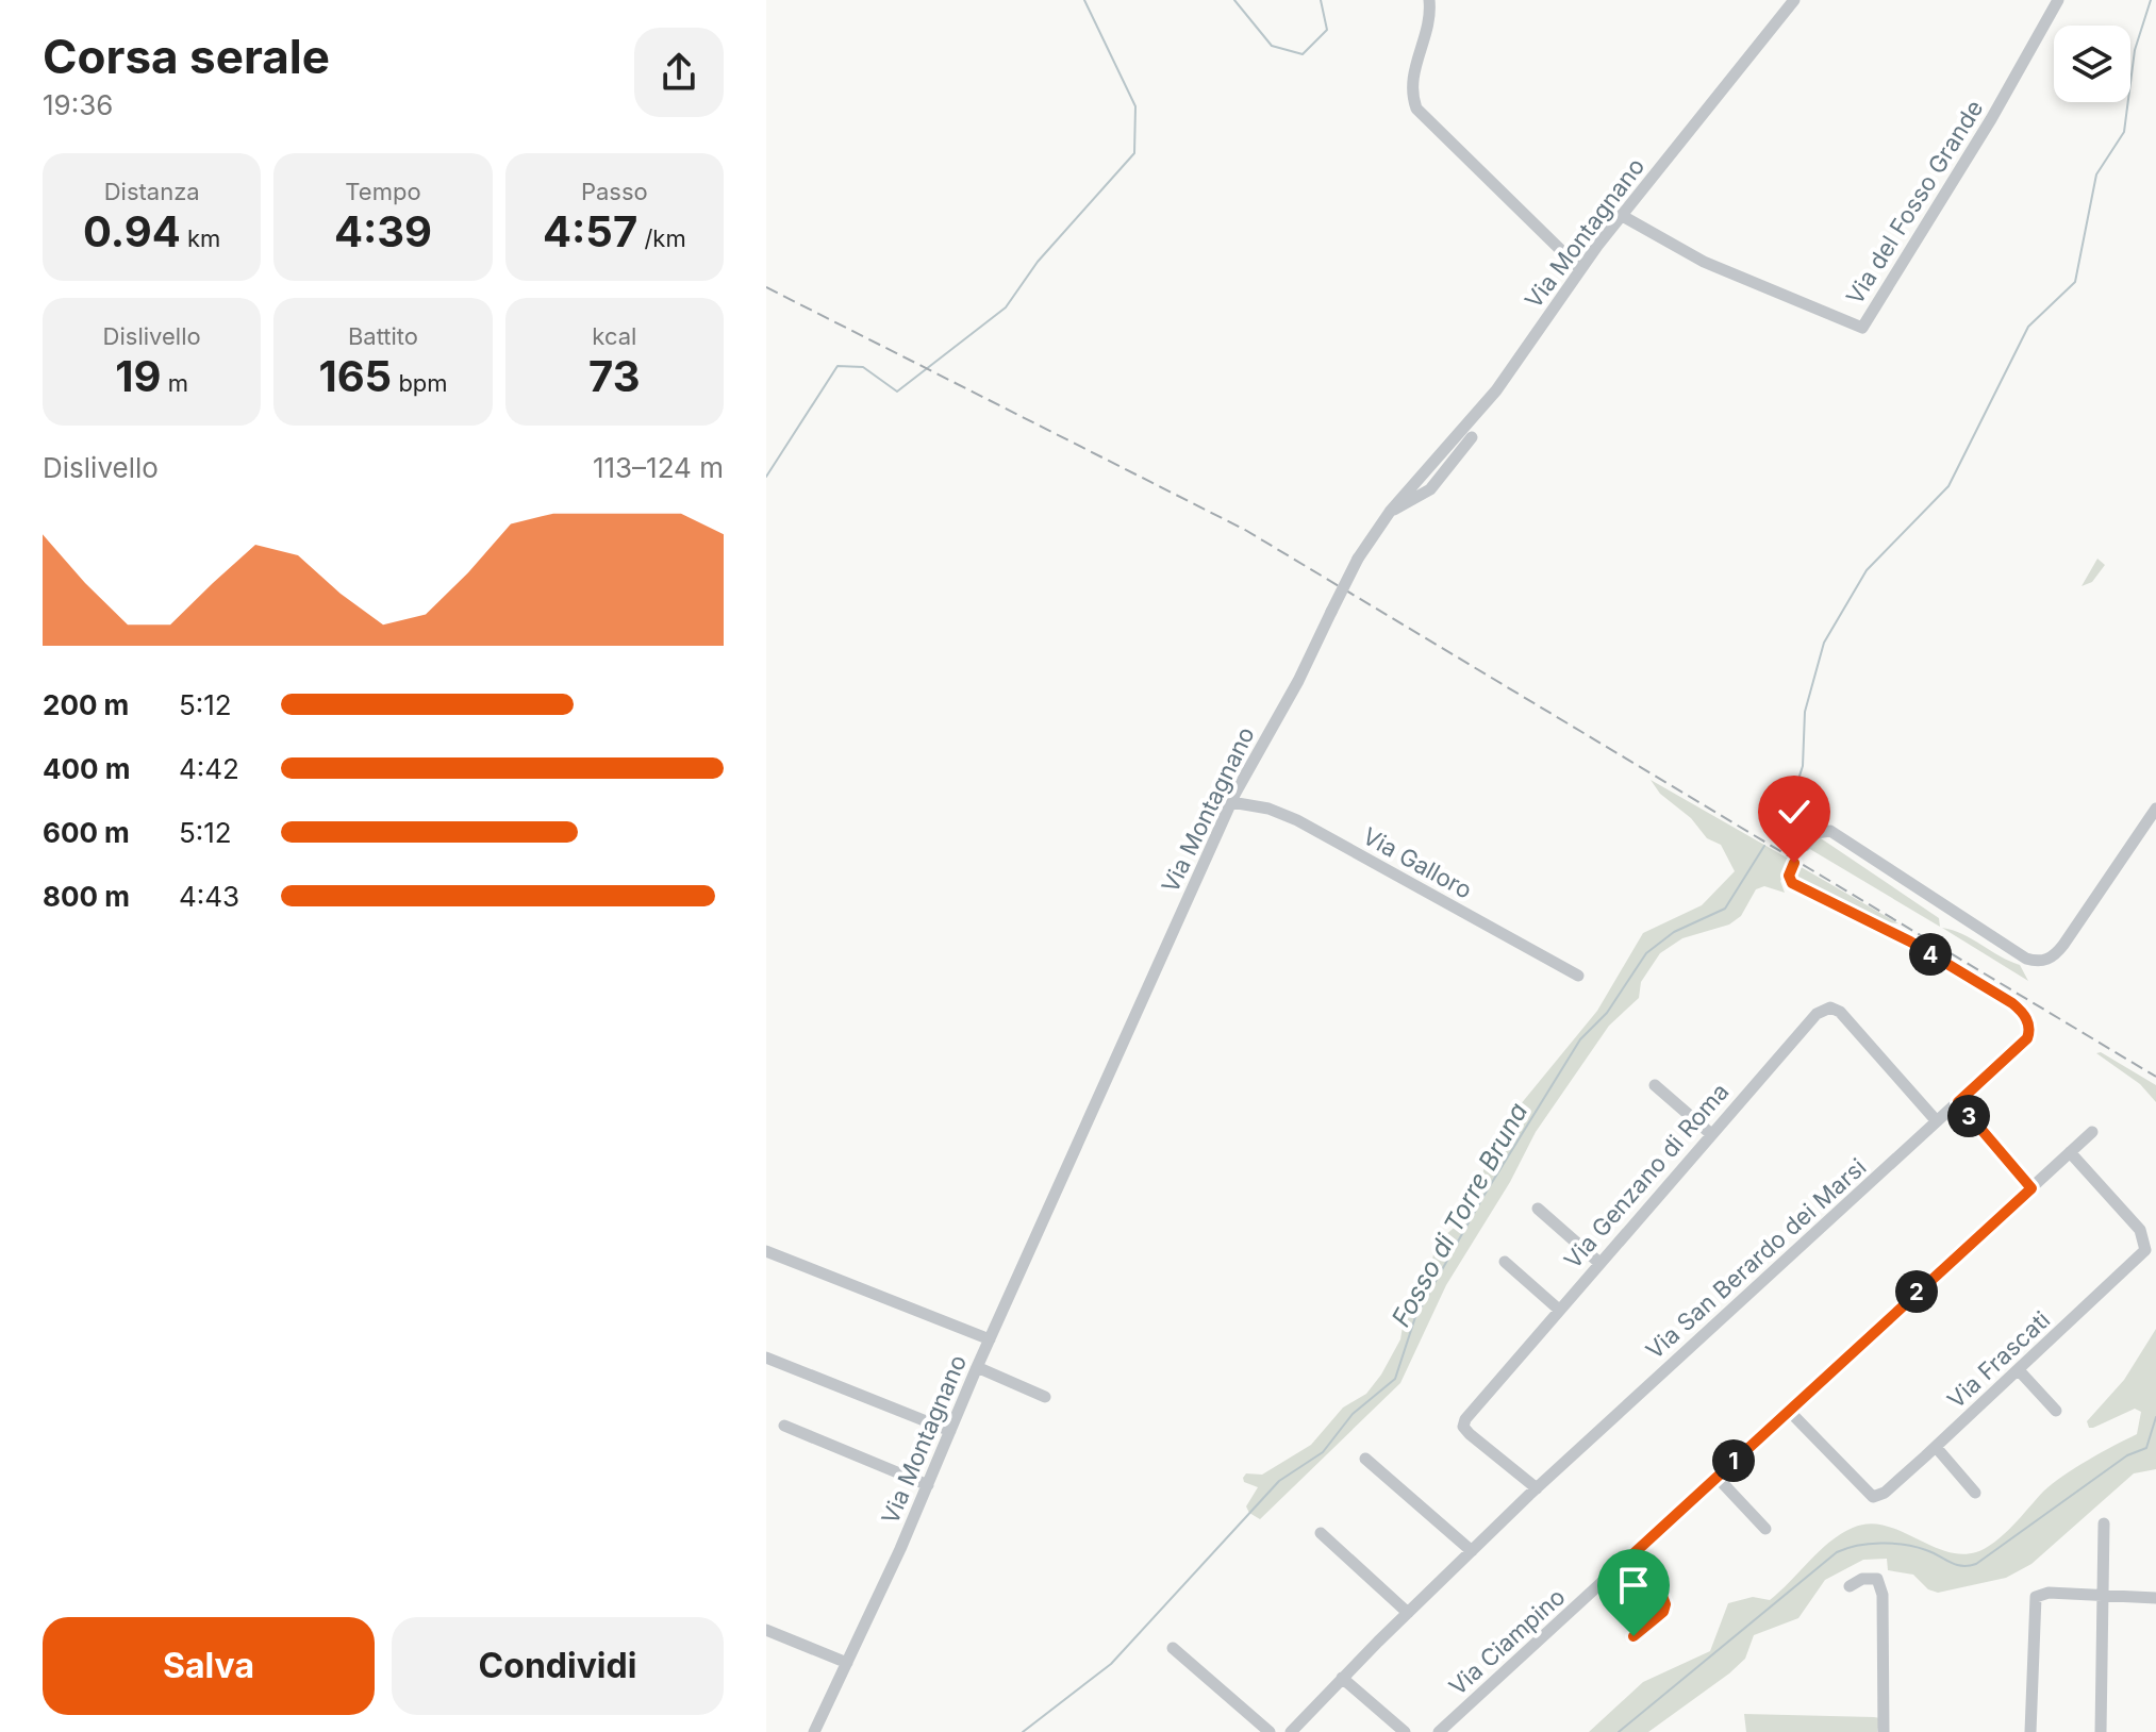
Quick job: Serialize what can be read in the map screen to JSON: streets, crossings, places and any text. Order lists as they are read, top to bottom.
{
  "streets": {
    "street": [
      "Via del Fosso Grande",
      "Via Montagnano",
      "Via Galloro",
      "Via Genzano di Roma",
      "Via San Berardo dei Marsi",
      "Via Frascati",
      "Via Ciampino"
    ]
  },
  "crossings": [
    ["Via del Fosso Grande", "Via Montagnano"],
    ["Via Montagnano", "Via Galloro"],
    ["Via Genzano di Roma", "Via San Berardo dei Marsi"],
    ["Via Frascati", "Via Ciampino"]
  ],
  "water": ["Fosso di Torre Bruna"],
  "page": {
    "heading": ["Corsa serale", "19:36"],
    "stats": [
      ["Distanza", "0.94 km"],
      ["Tempo", "4:39"],
      ["Passo", "4:57 /km"],
      ["Dislivello", "19 m"],
      ["Battito", "165 bpm"],
      ["kcal", "73"]
    ],
    "chart": ["Dislivello", "113–124 m"],
    "list": [
      {
        "name": "200 m",
        "note": "5:12"
      },
      {
        "name": "400 m",
        "note": "4:42"
      },
      {
        "name": "600 m",
        "note": "5:12"
      },
      {
        "name": "800 m",
        "note": "4:43"
      }
    ],
    "pins": [
      "4",
      "3",
      "2",
      "1"
    ],
    "buttons": ["Salva", "Condividi"]
  }
}
